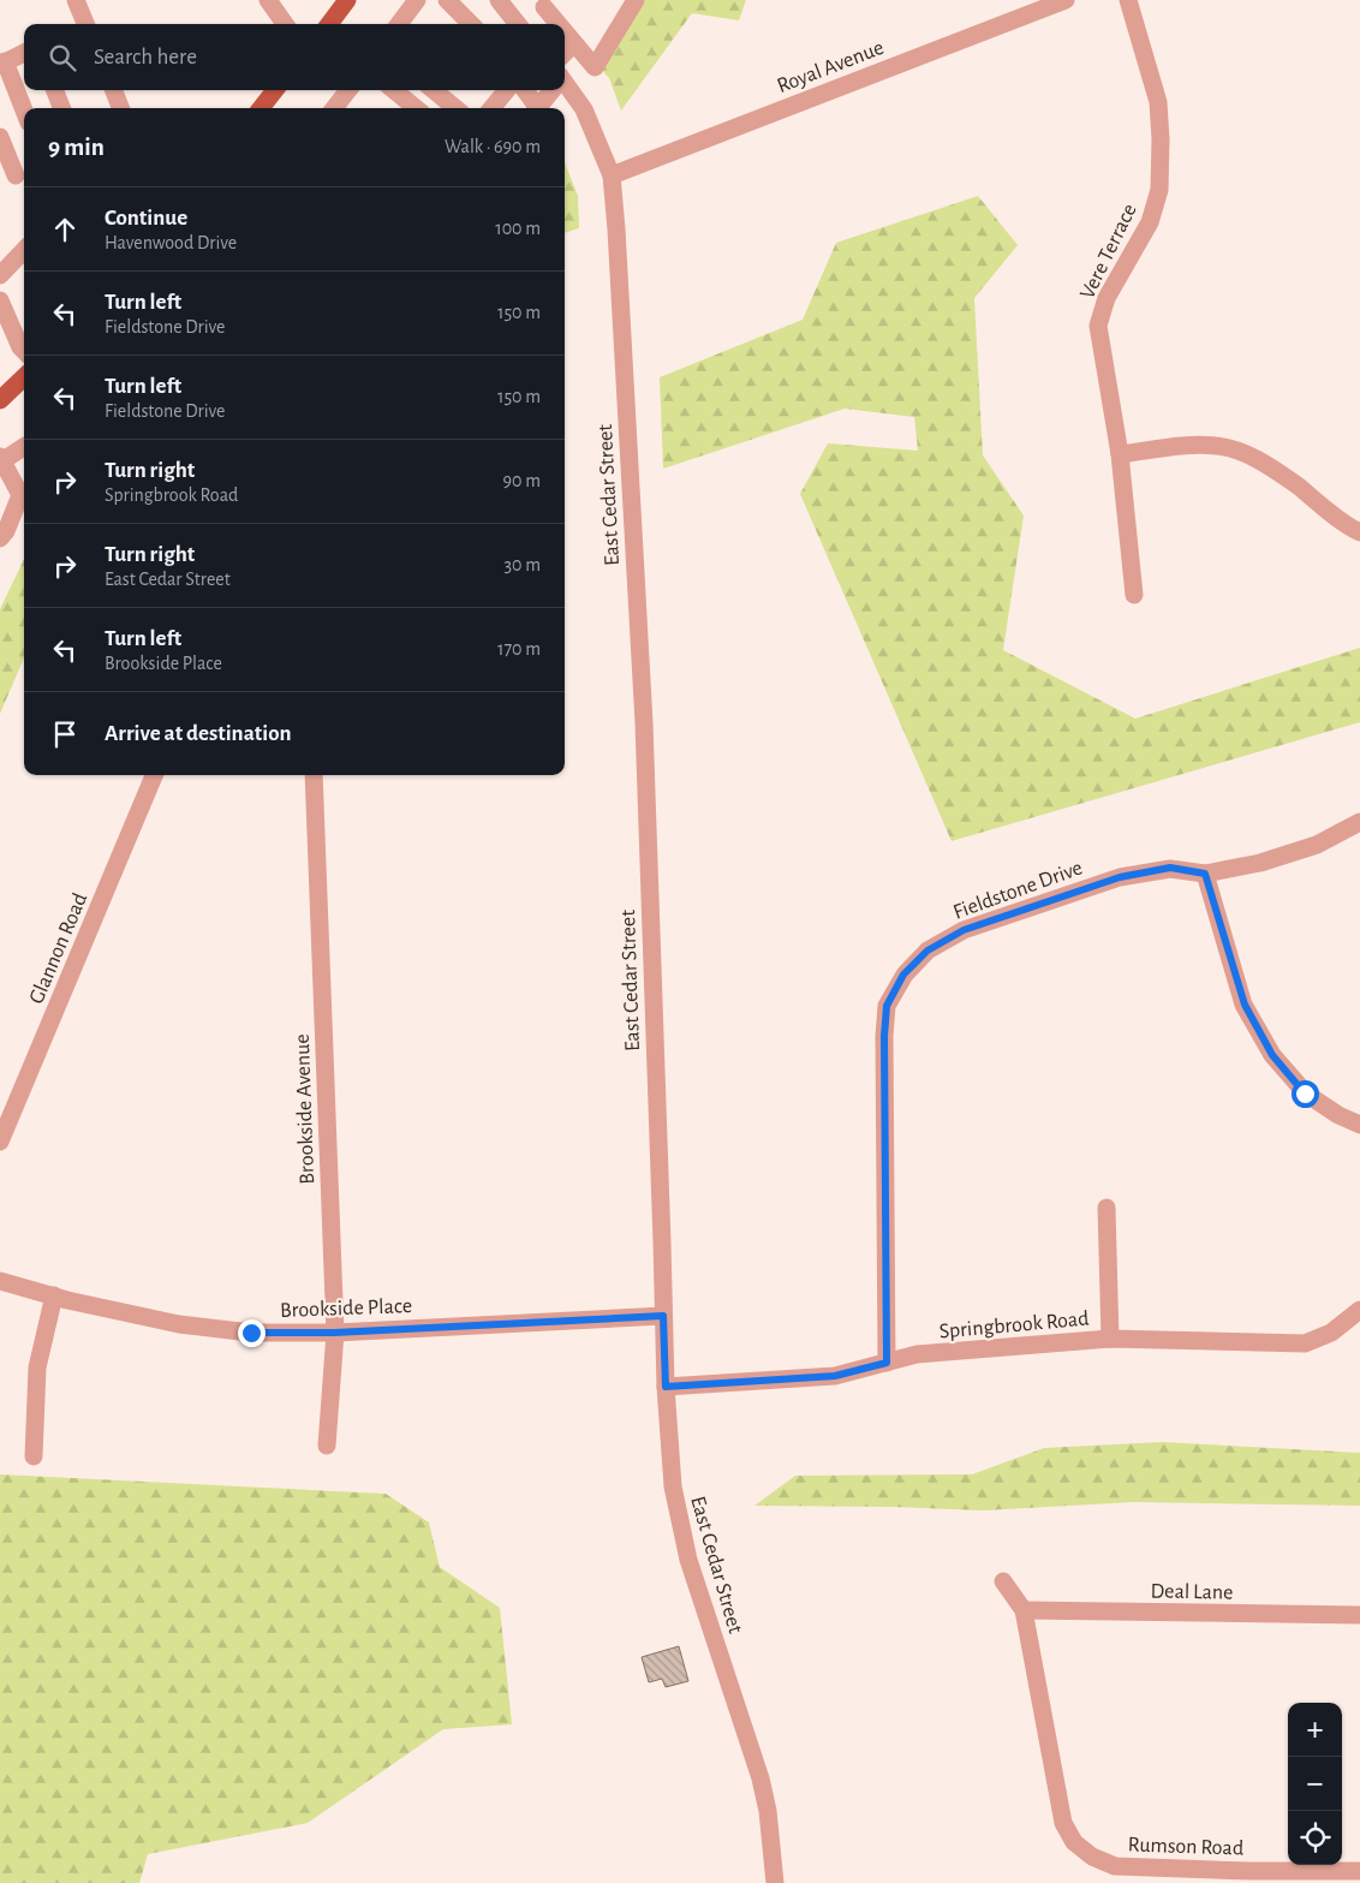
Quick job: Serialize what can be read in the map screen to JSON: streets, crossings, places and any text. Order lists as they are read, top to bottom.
{
  "streets": {
    "street": [
      "Royal Avenue",
      "Vere Terrace",
      "East Cedar Street",
      "Fieldstone Drive",
      "Glannon Road",
      "Brookside Avenue",
      "Brookside Place",
      "Springbrook Road",
      "Deal Lane",
      "Rumson Road"
    ]
  },
  "crossings": [
    ["Royal Avenue", "East Cedar Street"],
    ["East Cedar Street", "Brookside Place"],
    ["East Cedar Street", "Springbrook Road"],
    ["Fieldstone Drive", "Springbrook Road"],
    ["Brookside Avenue", "Brookside Place"],
    ["Deal Lane", "Rumson Road"]
  ],
  "page": {
    "search": "Search here",
    "heading": ["9 min", "Walk · 690 m"],
    "list": [
      ["Continue", "Havenwood Drive", "100 m"],
      ["Turn left", "Fieldstone Drive", "150 m"],
      ["Turn left", "Fieldstone Drive", "150 m"],
      ["Turn right", "Springbrook Road", "90 m"],
      ["Turn right", "East Cedar Street", "30 m"],
      ["Turn left", "Brookside Place", "170 m"],
      "Arrive at destination"
    ],
    "map_buttons": ["+", "−"]
  }
}
